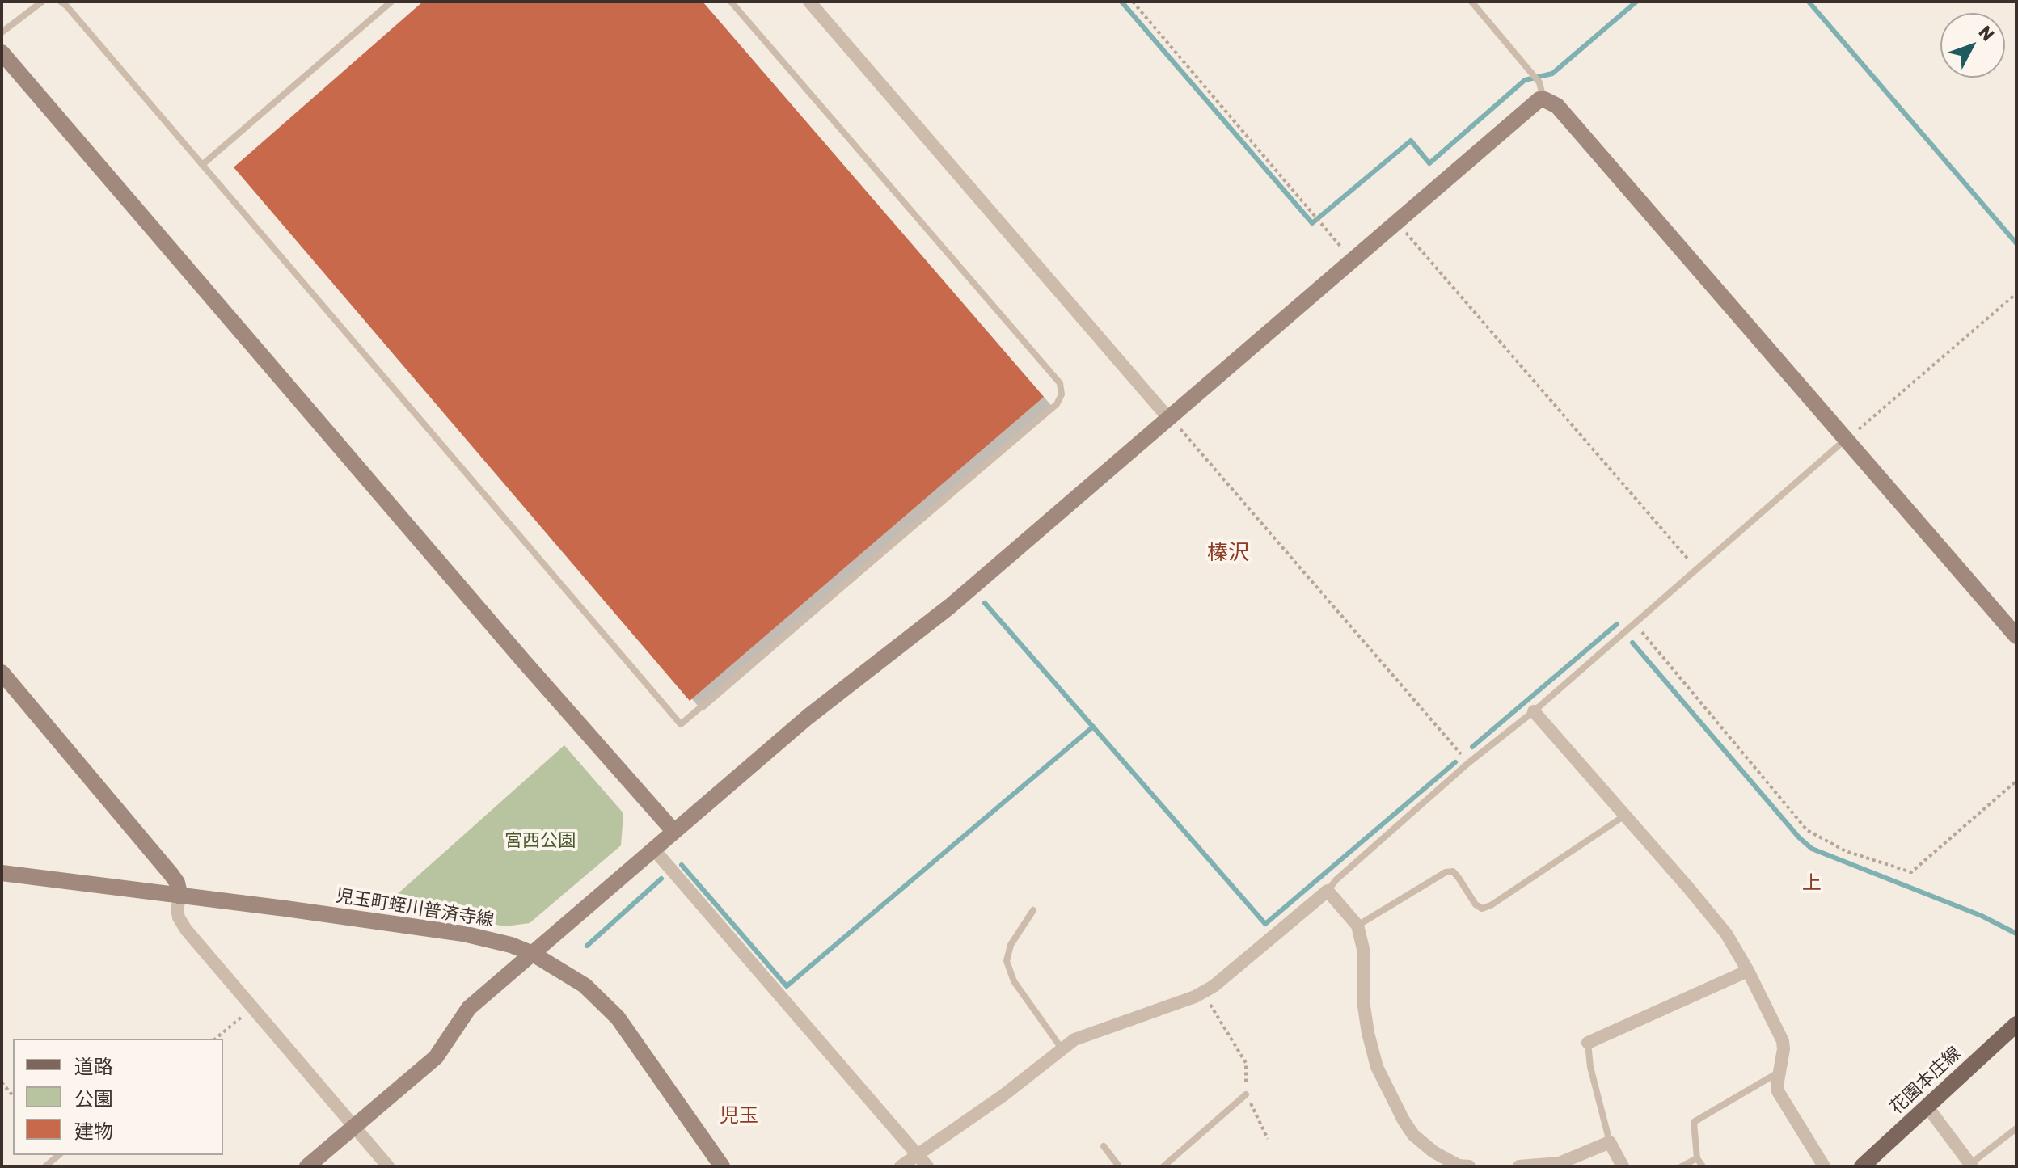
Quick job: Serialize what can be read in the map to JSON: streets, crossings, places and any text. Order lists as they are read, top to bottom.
{
  "streets": {
    "main road": ["花園本庄線"],
    "street": ["児玉町蛭川普済寺線"]
  },
  "districts": ["榛沢", "上", "児玉"],
  "parks": ["宮西公園"],
  "legend": ["道路", "公園", "建物"],
  "north": "top right"
}
